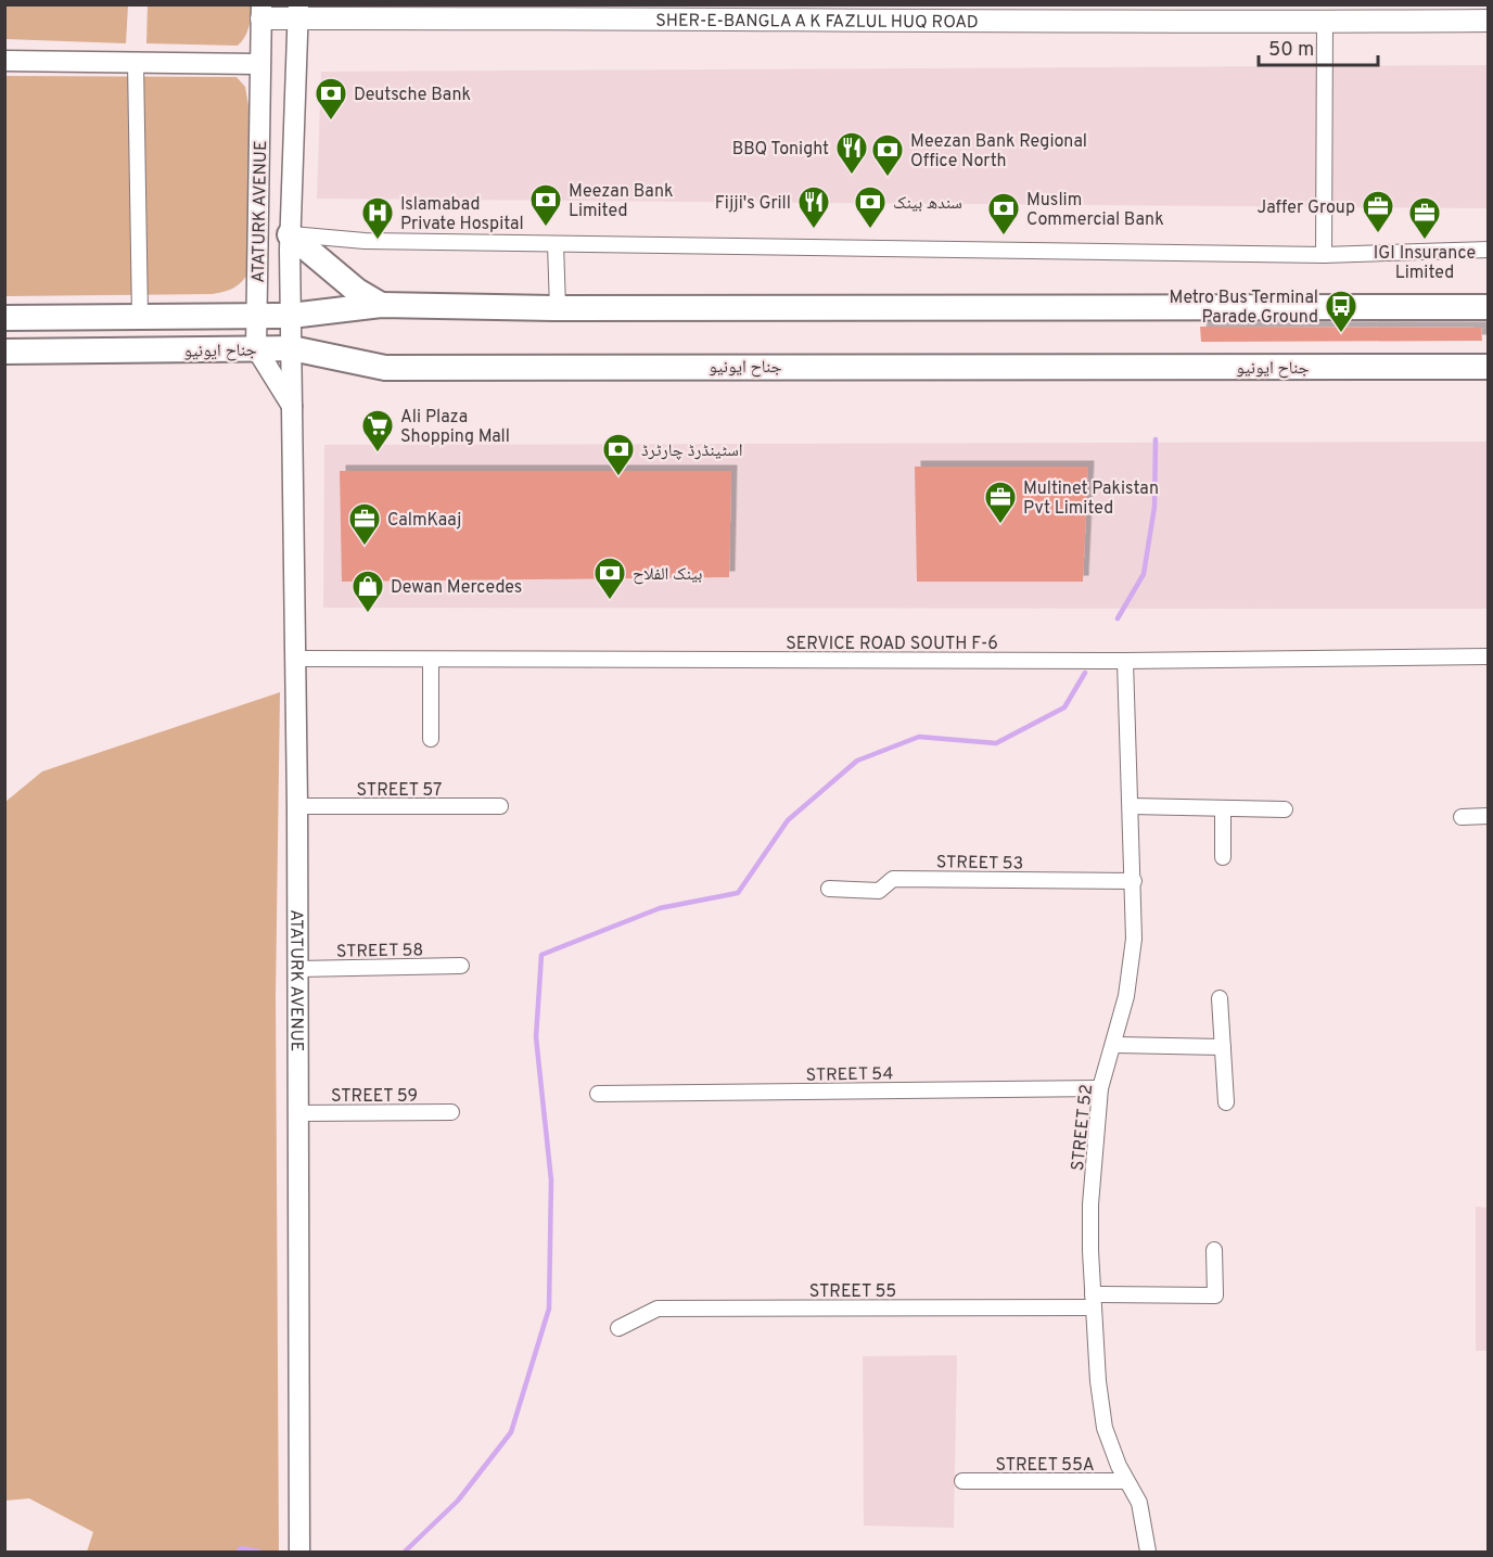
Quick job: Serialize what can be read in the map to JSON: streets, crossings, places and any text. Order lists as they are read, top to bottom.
{
  "streets": {
    "main road": ["SHER-E-BANGLA A K FAZLUL HUQ ROAD", "جناح ایونیو"],
    "street": [
      "ATATURK AVENUE",
      "SERVICE ROAD SOUTH F-6",
      "STREET 57",
      "STREET 53",
      "STREET 58",
      "STREET 54",
      "STREET 59",
      "STREET 52",
      "STREET 55",
      "STREET 55A"
    ]
  },
  "crossings": [
    ["SHER-E-BANGLA A K FAZLUL HUQ ROAD", "ATATURK AVENUE"],
    ["ATATURK AVENUE", "جناح ایونیو"],
    ["ATATURK AVENUE", "SERVICE ROAD SOUTH F-6"],
    ["ATATURK AVENUE", "STREET 57"],
    ["ATATURK AVENUE", "STREET 58"],
    ["ATATURK AVENUE", "STREET 59"],
    ["SERVICE ROAD SOUTH F-6", "STREET 52"],
    ["STREET 53", "STREET 52"],
    ["STREET 54", "STREET 52"],
    ["STREET 52", "STREET 55"],
    ["STREET 52", "STREET 55A"]
  ],
  "places": {
    "bank": [
      "Deutsche Bank",
      "Meezan Bank Regional Office North",
      "Meezan Bank Limited",
      "سندھ بینک",
      "Muslim Commercial Bank",
      "اسٹینڈرڈ چارٹرڈ",
      "بینک الفلاح"
    ],
    "restaurant": ["BBQ Tonight", "Fijji's Grill"],
    "office": [
      "Jaffer Group",
      "IGI Insurance Limited",
      "Multinet Pakistan Pvt Limited",
      "CalmKaaj"
    ],
    "hospital": ["Islamabad Private Hospital"],
    "bus stop": ["Metro Bus Terminal Parade Ground"],
    "supermarket": ["Ali Plaza Shopping Mall"],
    "shop": ["Dewan Mercedes"]
  },
  "scale_bar": "50 m"
}
